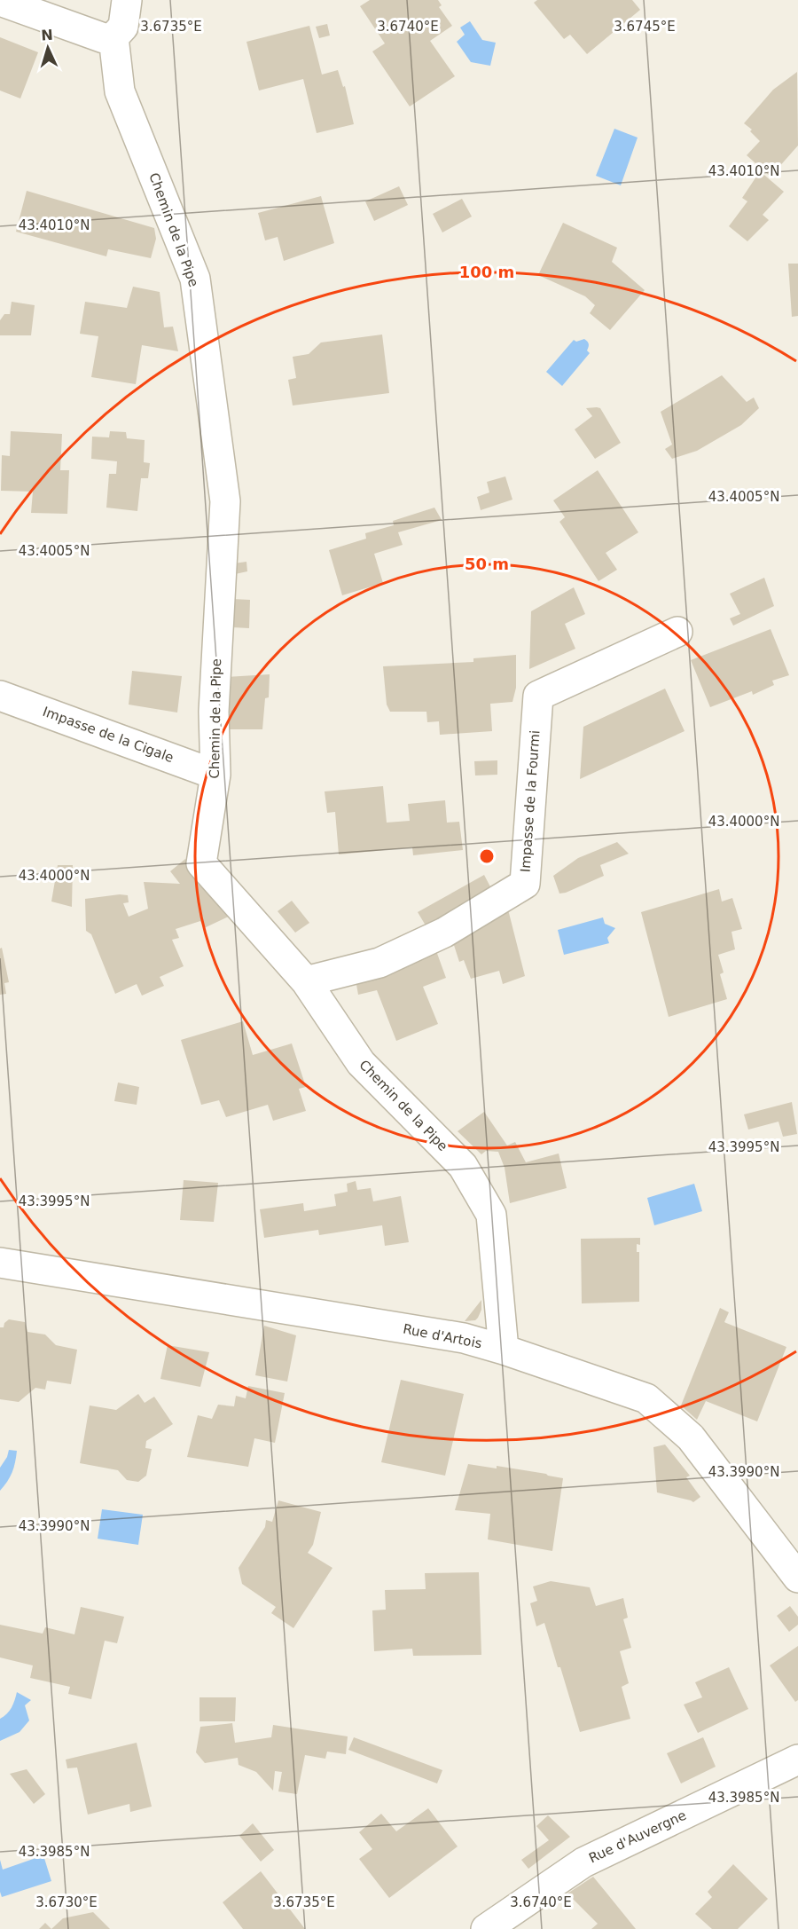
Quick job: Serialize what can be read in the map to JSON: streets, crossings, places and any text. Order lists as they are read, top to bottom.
{
  "streets": {
    "street": [
      "Chemin de la Pipe",
      "Impasse de la Cigale",
      "Impasse de la Fourmi",
      "Rue d'Artois",
      "Rue d'Auvergne"
    ]
  },
  "crossings": [
    ["Chemin de la Pipe", "Impasse de la Cigale"],
    ["Chemin de la Pipe", "Impasse de la Fourmi"],
    ["Chemin de la Pipe", "Rue d'Artois"]
  ],
  "north": "top",
  "coordinates": [
    "3.6735°E",
    "3.6740°E",
    "3.6745°E",
    "43.4010°N",
    "43.4005°N",
    "43.4000°N",
    "43.3995°N",
    "43.3990°N",
    "43.3985°N",
    "3.6730°E"
  ],
  "rings": ["100 m", "50 m"]
}
